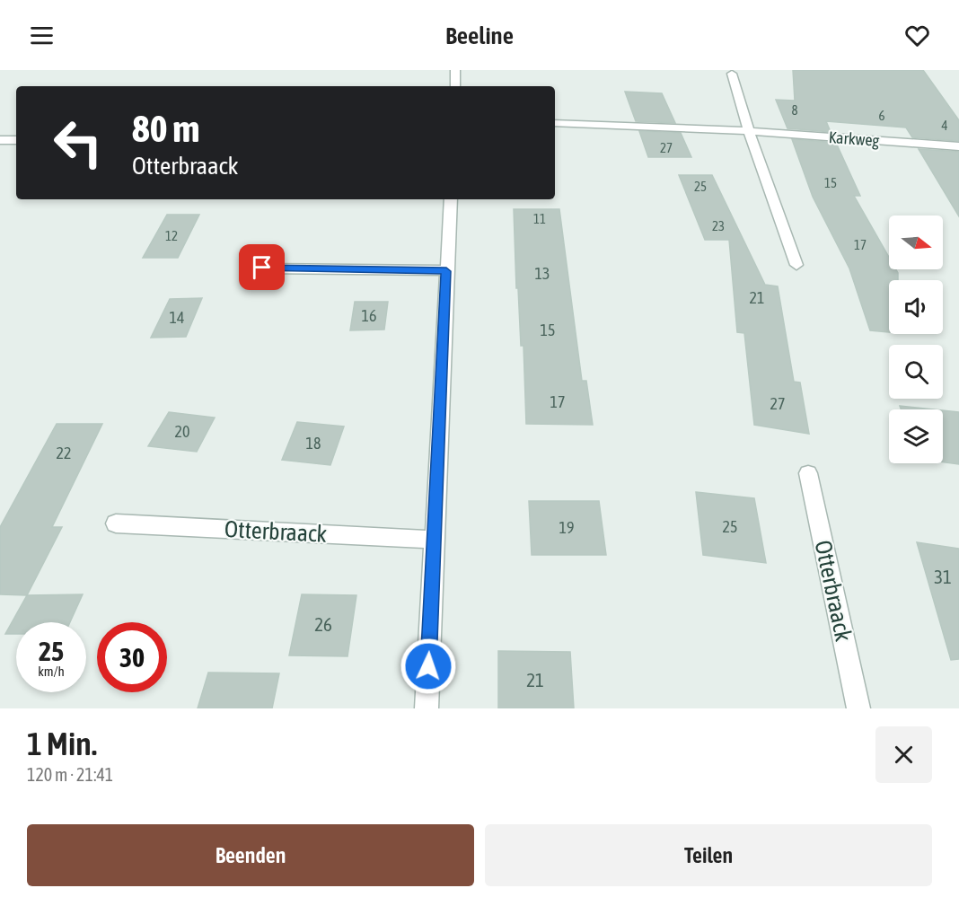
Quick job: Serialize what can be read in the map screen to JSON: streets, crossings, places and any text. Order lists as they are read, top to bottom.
{
  "streets": {
    "street": ["Karkweg", "Otterbraack"]
  },
  "house_numbers": [
    "8",
    "6",
    "4",
    "27",
    "15",
    "25",
    "11",
    "23",
    "12",
    "17",
    "13",
    "21",
    "16",
    "14",
    "15",
    "17",
    "27",
    "20",
    "18",
    "22",
    "25",
    "19",
    "31",
    "26",
    "21"
  ],
  "north": "right",
  "page": {
    "header": "Beeline",
    "turn": ["80 m", "Otterbraack"],
    "speed": "25 km/h",
    "limit": "30",
    "heading": ["1 Min.", "120 m · 21:41"],
    "buttons": ["Beenden", "Teilen"]
  }
}
